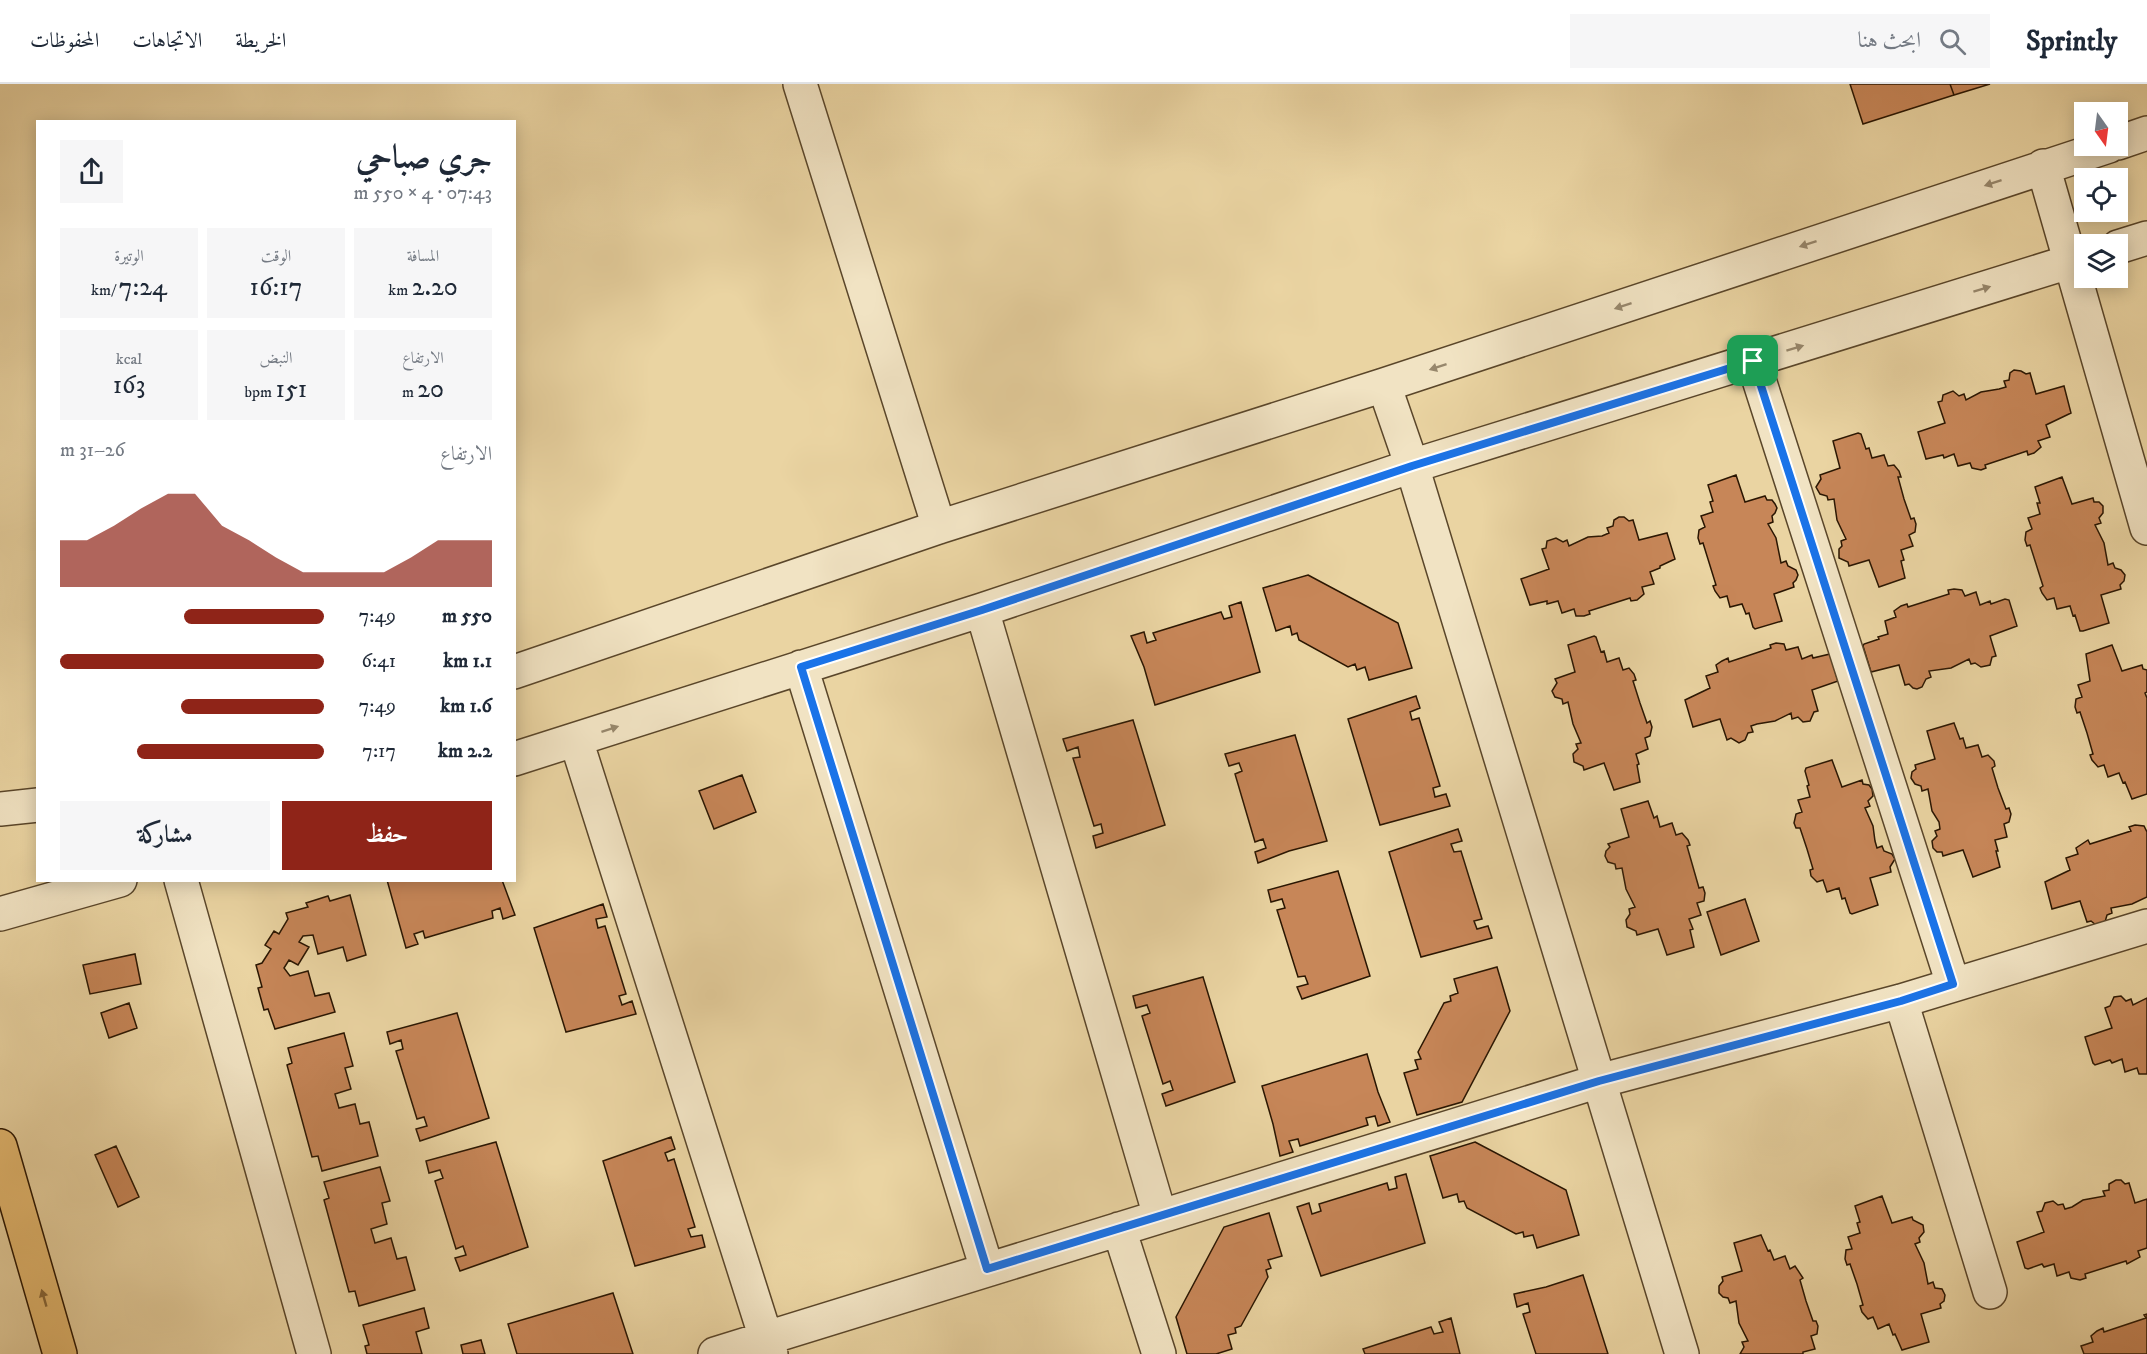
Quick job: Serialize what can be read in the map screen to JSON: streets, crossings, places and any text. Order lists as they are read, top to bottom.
{
  "north": "bottom",
  "page": {
    "header": "Sprintly",
    "search": "ابحث هنا",
    "nav": ["الخريطة", "الاتجاهات", "المحفوظات"],
    "heading": ["جري صباحي", "07:43 · 4 × 550 m"],
    "stats": [
      ["المسافة", "2.20 km"],
      ["الوقت", "16:17"],
      ["الوتيرة", "7:24 /km"],
      ["الارتفاع", "20 m"],
      ["النبض", "151 bpm"],
      ["kcal", "163"]
    ],
    "chart": ["الارتفاع", "26–31 m"],
    "list": [
      {
        "name": "550 m",
        "note": "7:49"
      },
      {
        "name": "1.1 km",
        "note": "6:41"
      },
      {
        "name": "1.6 km",
        "note": "7:49"
      },
      {
        "name": "2.2 km",
        "note": "7:17"
      }
    ],
    "buttons": ["حفظ", "مشاركة"]
  }
}
